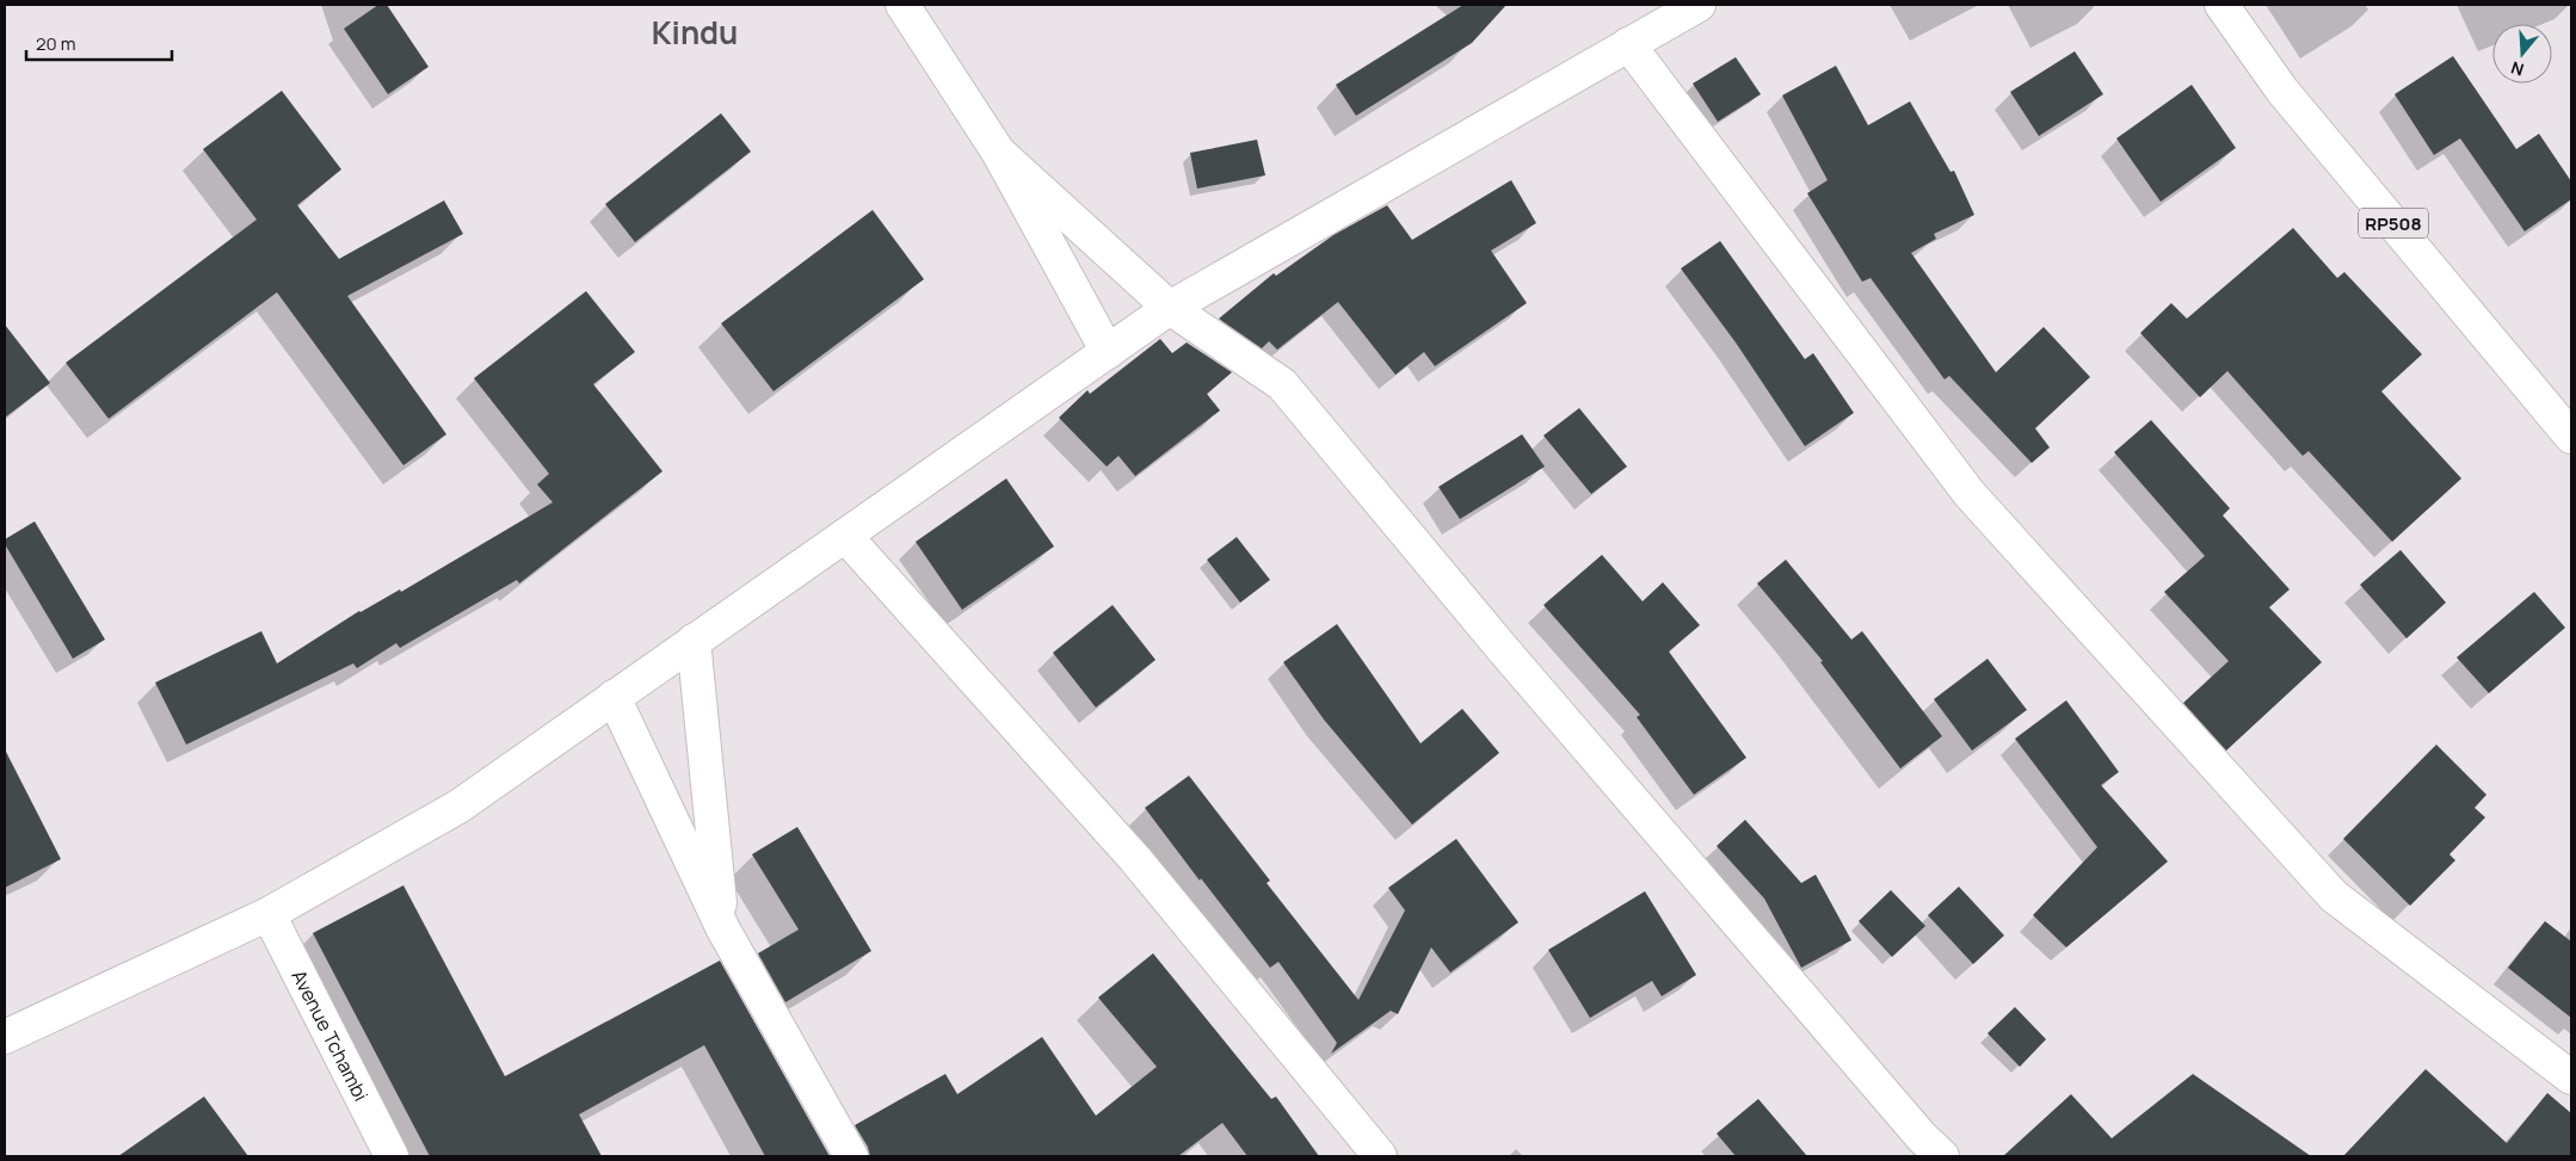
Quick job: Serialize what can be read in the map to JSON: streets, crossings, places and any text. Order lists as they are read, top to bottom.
{
  "streets": {
    "street": ["RP508", "Avenue Tchambi"]
  },
  "districts": ["Kindu"],
  "scale_bar": "20 m",
  "north": "bottom"
}
